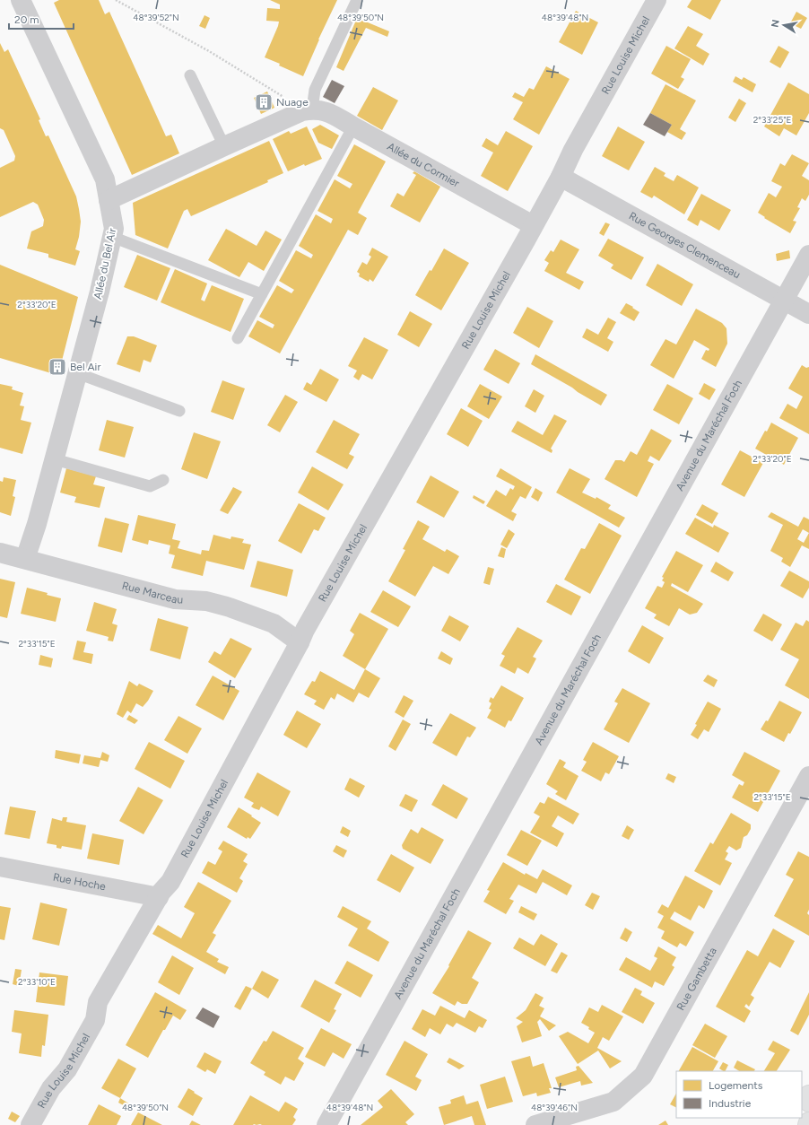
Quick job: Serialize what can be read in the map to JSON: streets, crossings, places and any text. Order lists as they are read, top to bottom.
{
  "streets": {
    "street": [
      "Rue Louise Michel",
      "Allée du Cormier",
      "Rue Georges Clemenceau",
      "Allée du Bel Air",
      "Avenue du Maréchal Foch",
      "Rue Marceau",
      "Rue Hoche",
      "Rue Gambetta"
    ]
  },
  "crossings": [
    ["Rue Louise Michel", "Allée du Cormier"],
    ["Rue Louise Michel", "Rue Georges Clemenceau"],
    ["Rue Louise Michel", "Rue Marceau"],
    ["Rue Louise Michel", "Rue Hoche"],
    ["Allée du Cormier", "Allée du Bel Air"],
    ["Rue Georges Clemenceau", "Avenue du Maréchal Foch"],
    ["Allée du Bel Air", "Rue Marceau"]
  ],
  "places": {
    "building": ["Nuage", "Bel Air"]
  },
  "legend": ["Logements", "Industrie"],
  "scale_bar": "20 m",
  "north": "left",
  "coordinates": [
    "48°39'52\"N",
    "48°39'50\"N",
    "48°39'48\"N",
    "2°33'25\"E",
    "2°33'20\"E",
    "2°33'15\"E",
    "2°33'10\"E",
    "48°39'46\"N"
  ]
}
